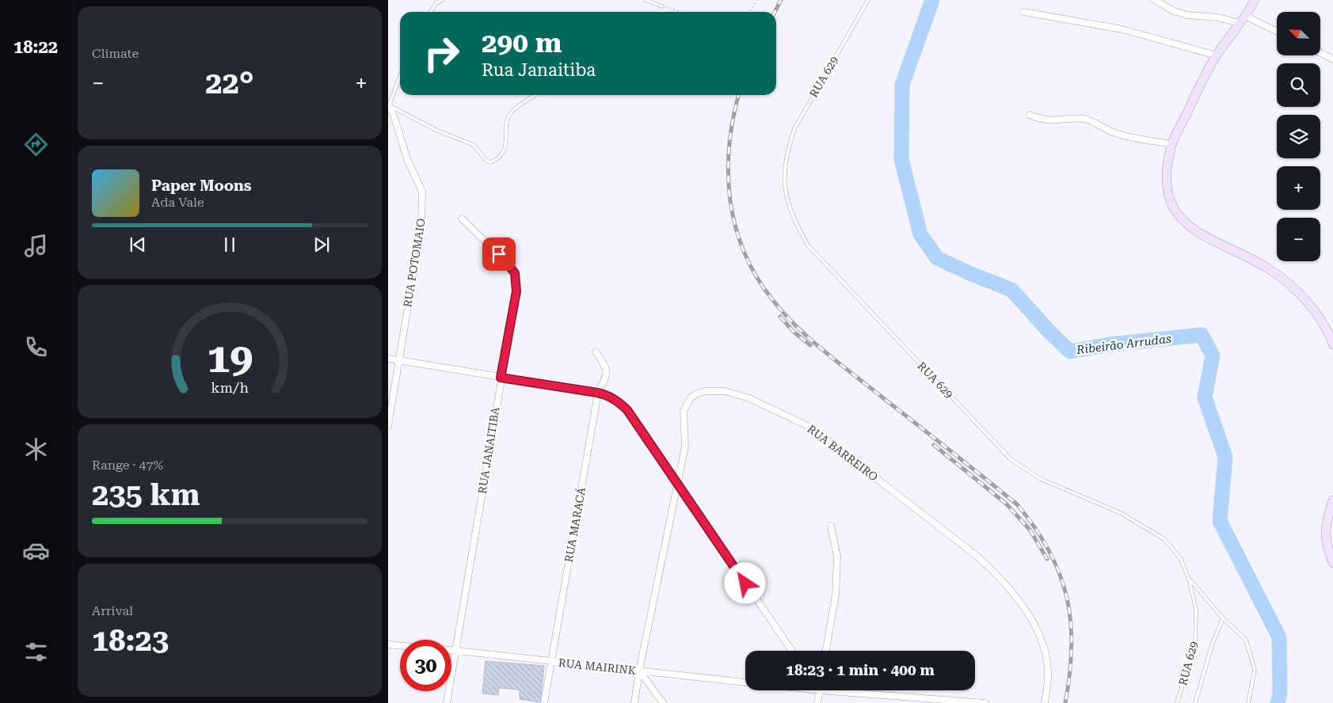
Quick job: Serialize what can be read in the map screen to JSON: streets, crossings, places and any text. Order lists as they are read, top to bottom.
{
  "streets": {
    "street": [
      "RUA POTOMAIO",
      "RUA JANAITIBA",
      "RUA BARREIRO",
      "RUA MARACÁ",
      "RUA MAIRINK"
    ],
    "lane": ["RUA 629"]
  },
  "crossings": [
    ["RUA JANAITIBA", "RUA MAIRINK"],
    ["RUA BARREIRO", "RUA MAIRINK"],
    ["RUA MARACÁ", "RUA MAIRINK"]
  ],
  "water": ["Ribeirão Arrudas"],
  "north": "top left",
  "page": {
    "tabs": "18:22",
    "tile": [
      "Climate",
      ["Range · 47%", "235 km"],
      ["Arrival", "18:23"]
    ],
    "map_buttons": ["+", "−"],
    "turn": ["290 m", "Rua Janaitiba"],
    "heat": ["−", "22°", "+"],
    "song": ["Paper Moons", "Ada Vale"],
    "limit": "30",
    "trip": "18:23 · 1 min · 400 m",
    "gauge": ["19", "km/h"]
  }
}
